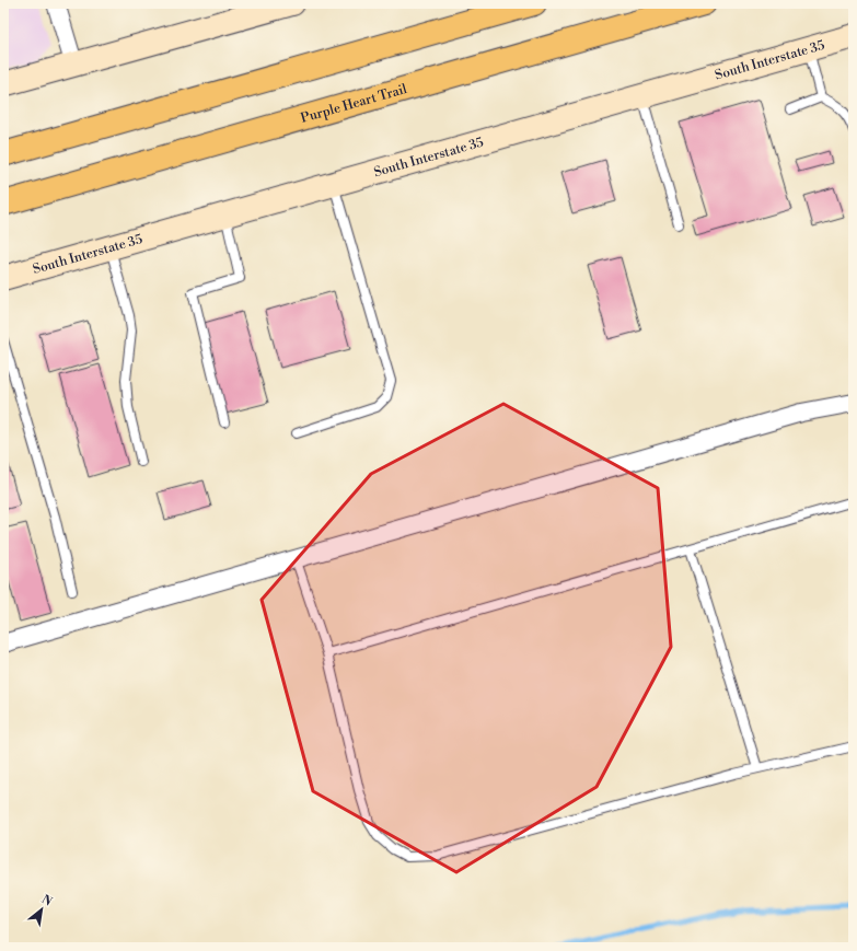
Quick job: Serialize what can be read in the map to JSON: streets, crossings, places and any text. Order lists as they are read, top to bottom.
{
  "streets": {
    "highway": ["Purple Heart Trail"],
    "main road": ["South Interstate 35"]
  },
  "north": "top right"
}
